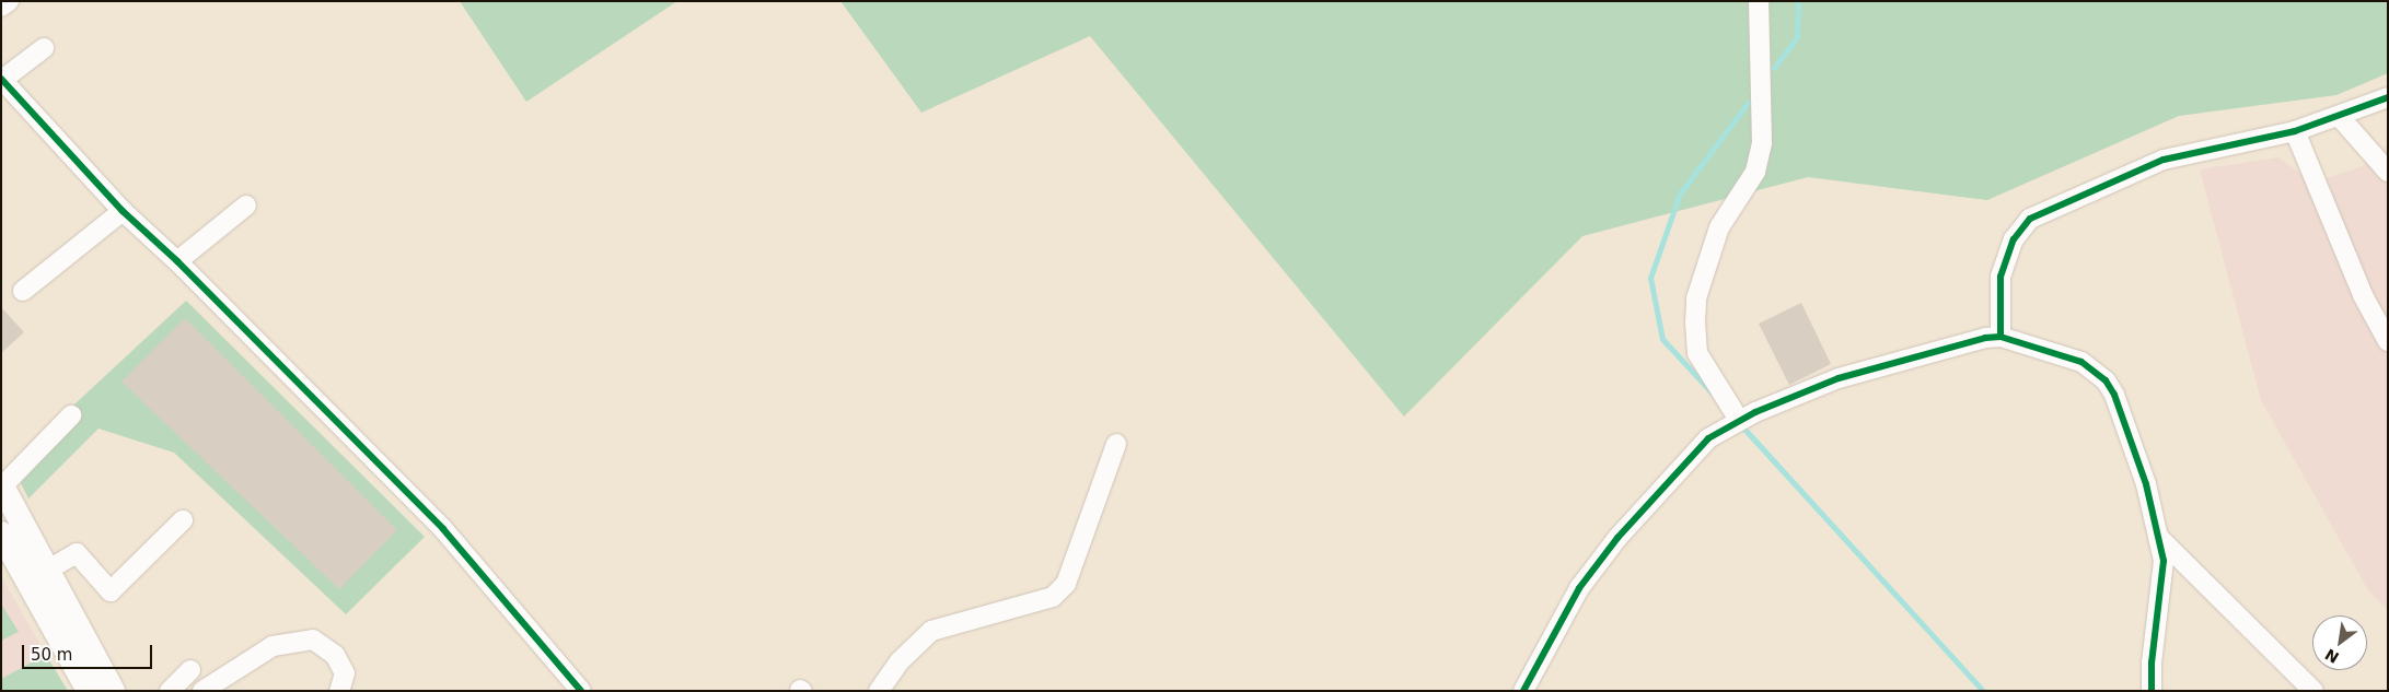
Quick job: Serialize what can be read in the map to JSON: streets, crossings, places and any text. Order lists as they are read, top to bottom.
{
  "scale_bar": "50 m",
  "north": "bottom left"
}
